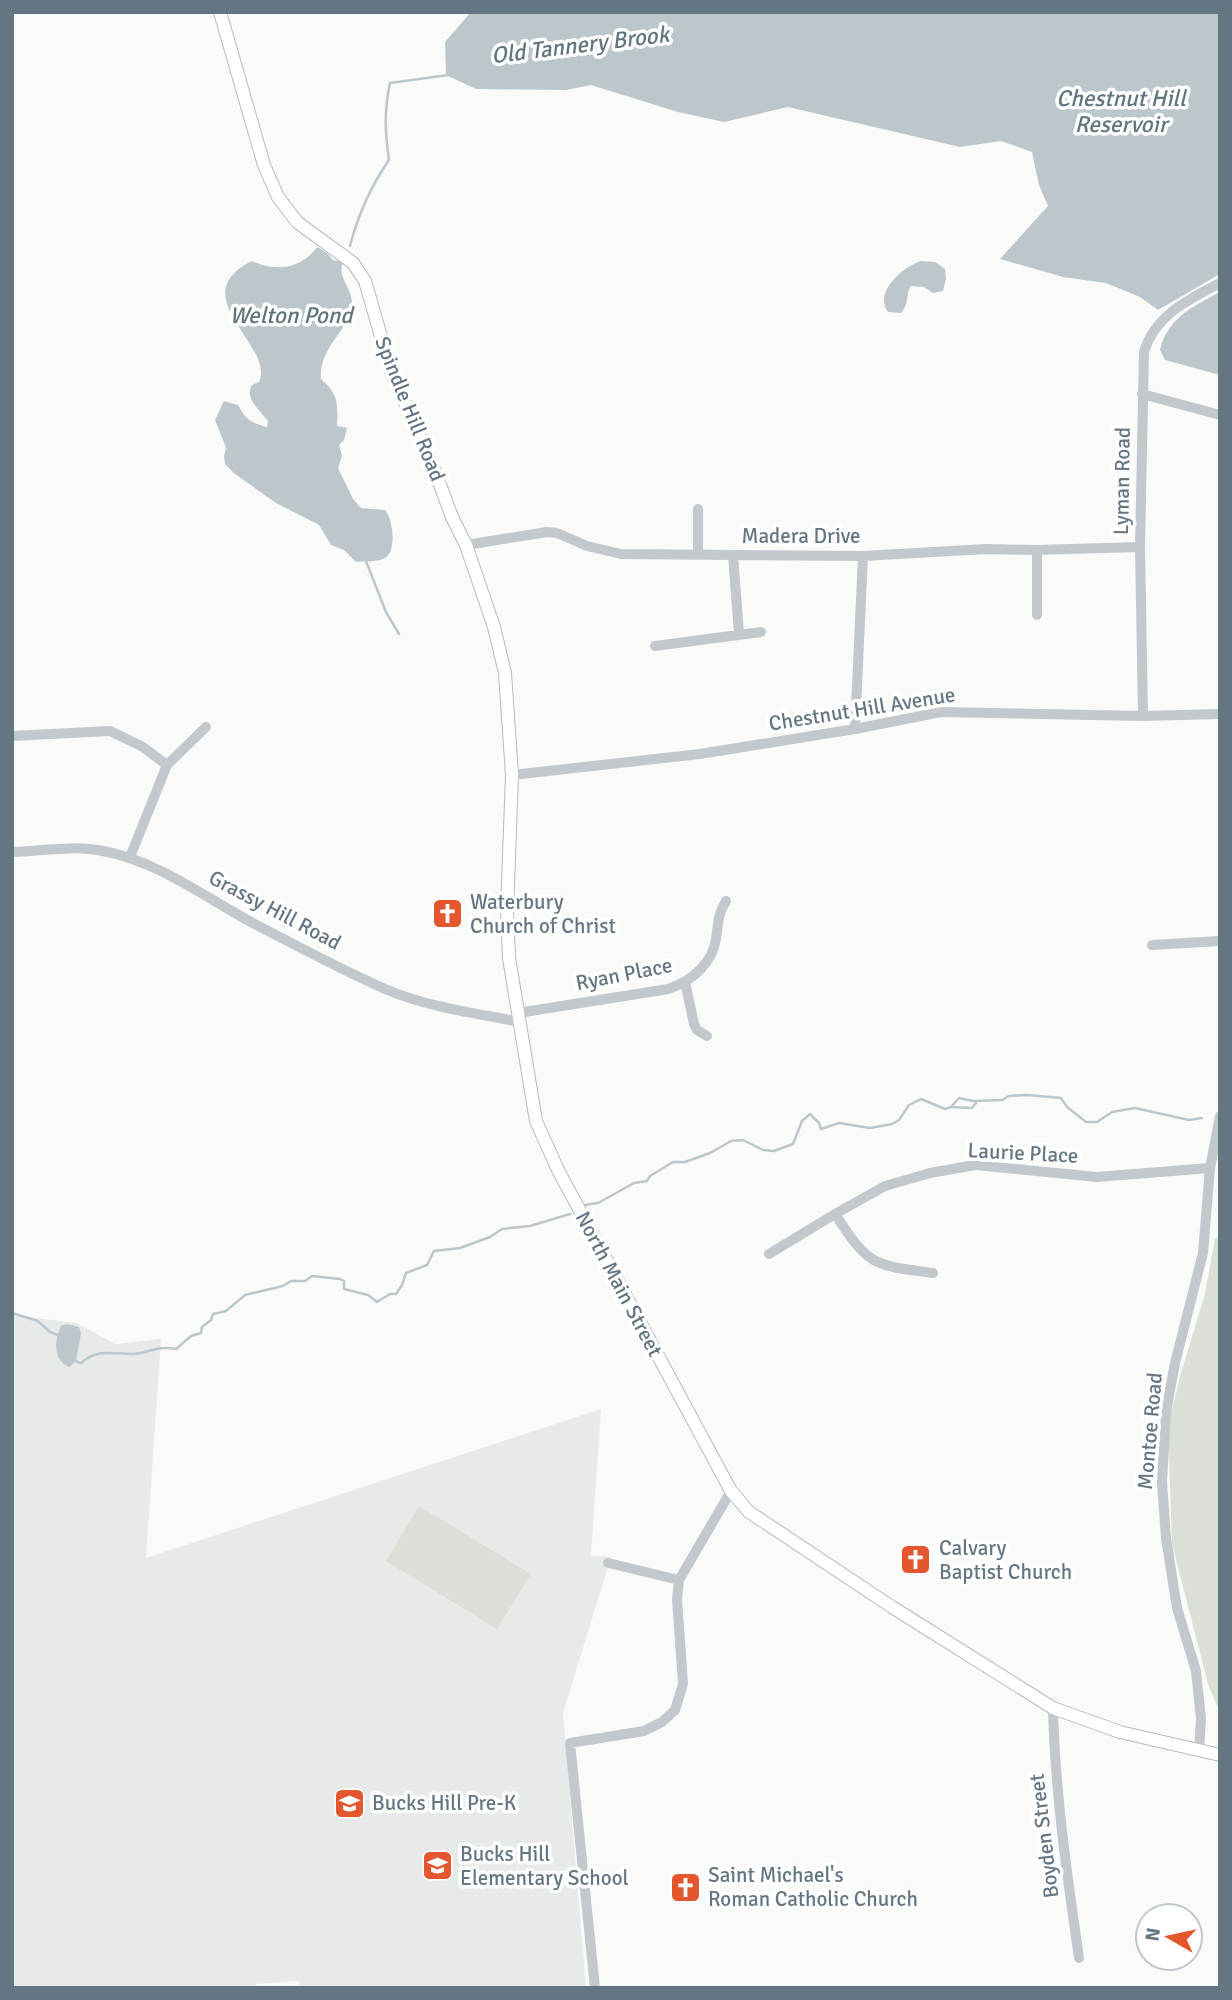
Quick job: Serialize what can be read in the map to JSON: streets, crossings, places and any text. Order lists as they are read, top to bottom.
{
  "streets": {
    "main road": ["Spindle Hill Road", "North Main Street"],
    "street": [
      "Lyman Road",
      "Madera Drive",
      "Chestnut Hill Avenue",
      "Grassy Hill Road",
      "Ryan Place",
      "Laurie Place",
      "Montoe Road",
      "Boyden Street"
    ]
  },
  "crossings": [
    ["Spindle Hill Road", "North Main Street"],
    ["Lyman Road", "Madera Drive"],
    ["Lyman Road", "Chestnut Hill Avenue"],
    ["Madera Drive", "North Main Street"],
    ["Chestnut Hill Avenue", "North Main Street"],
    ["Grassy Hill Road", "Ryan Place"],
    ["Grassy Hill Road", "North Main Street"],
    ["Ryan Place", "North Main Street"],
    ["Laurie Place", "Montoe Road"],
    ["North Main Street", "Montoe Road"],
    ["North Main Street", "Boyden Street"]
  ],
  "water": ["Old Tannery Brook", "Chestnut Hill Reservoir", "Welton Pond"],
  "places": {
    "church": ["Waterbury Church of Christ", "Calvary Baptist Church", "Saint Michael's Roman Catholic Church"],
    "school or university": ["Bucks Hill Pre-K", "Bucks Hill Elementary School"]
  },
  "north": "left"
}
